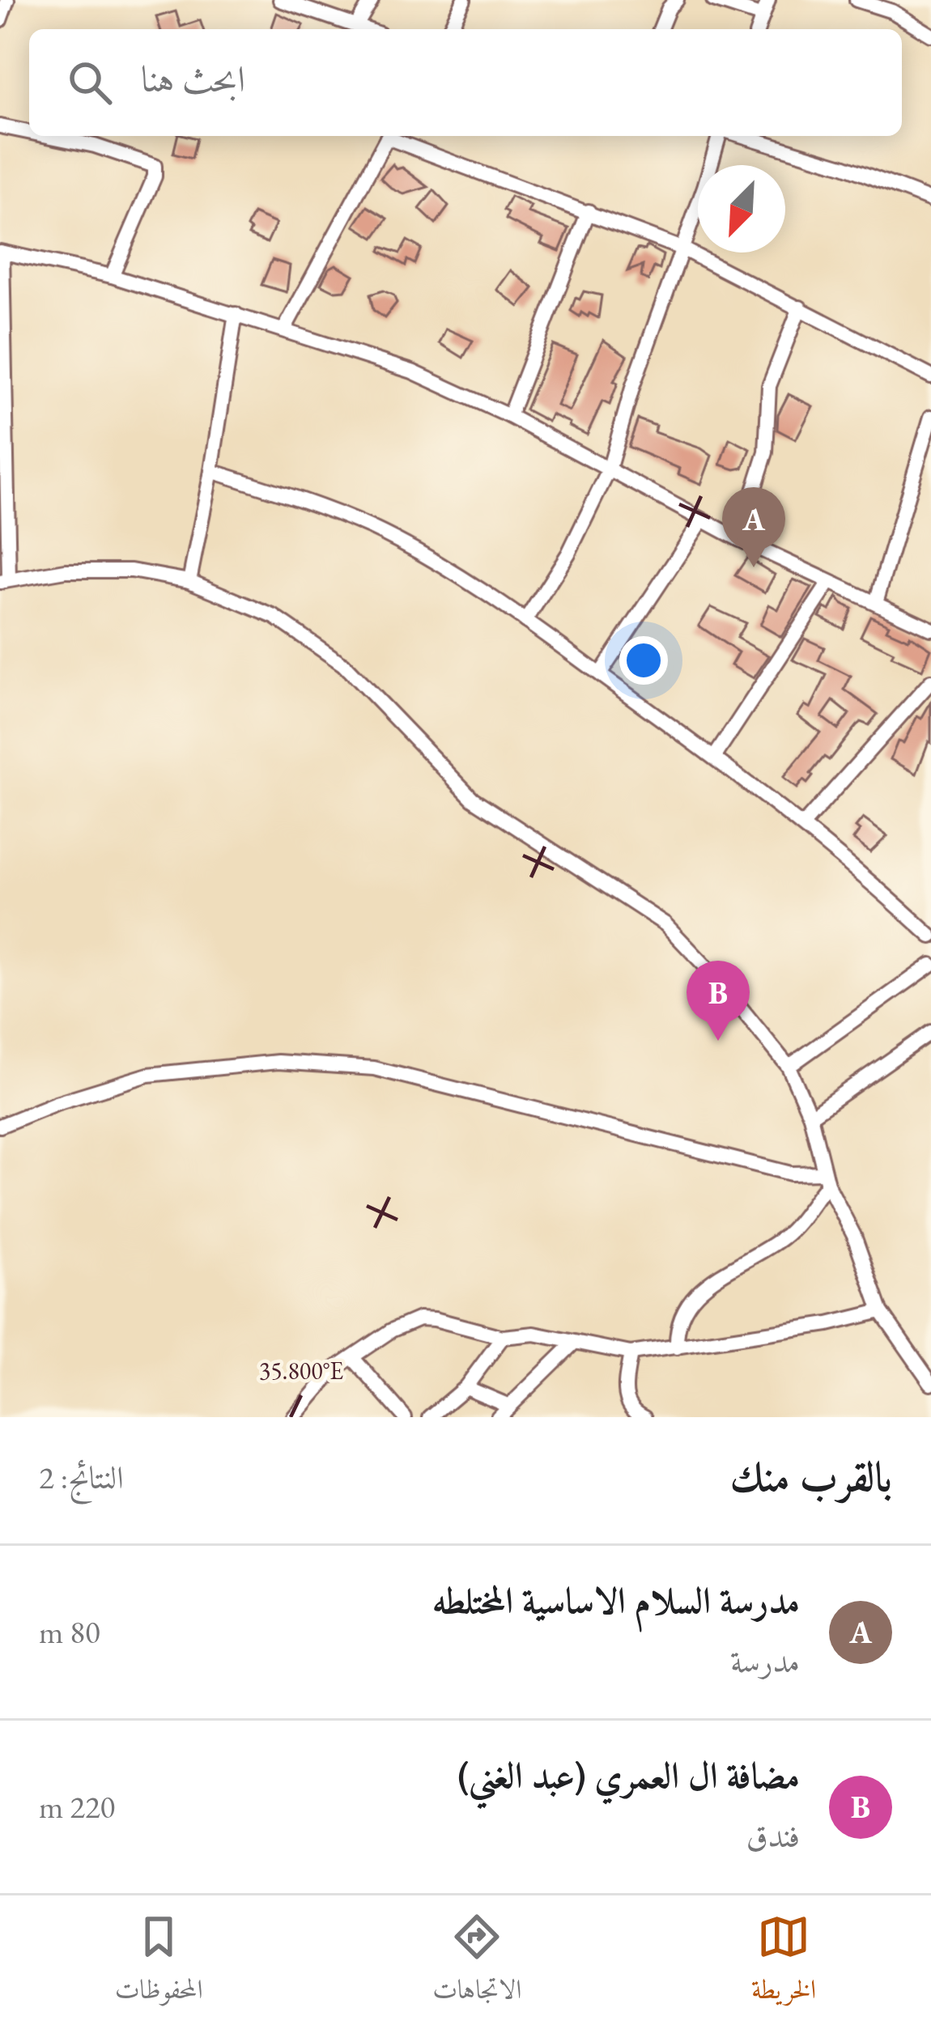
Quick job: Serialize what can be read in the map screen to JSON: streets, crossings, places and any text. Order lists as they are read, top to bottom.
{
  "north": "bottom left",
  "page": {
    "search": "ابحث هنا",
    "pins": ["A", "B"],
    "heading": ["بالقرب منك", "النتائج: 2"],
    "list": [
      {
        "mark": "A",
        "name": "مدرسة السلام الاساسية المختلطه",
        "note": "مدرسة",
        "value": "80 m"
      },
      {
        "mark": "B",
        "name": "مضافة ال العمري (عبد الغني)",
        "note": "فندق",
        "value": "220 m"
      }
    ],
    "nav": ["الخريطة", "الاتجاهات", "المحفوظات"]
  },
  "coordinates": ["35.800°E"]
}
